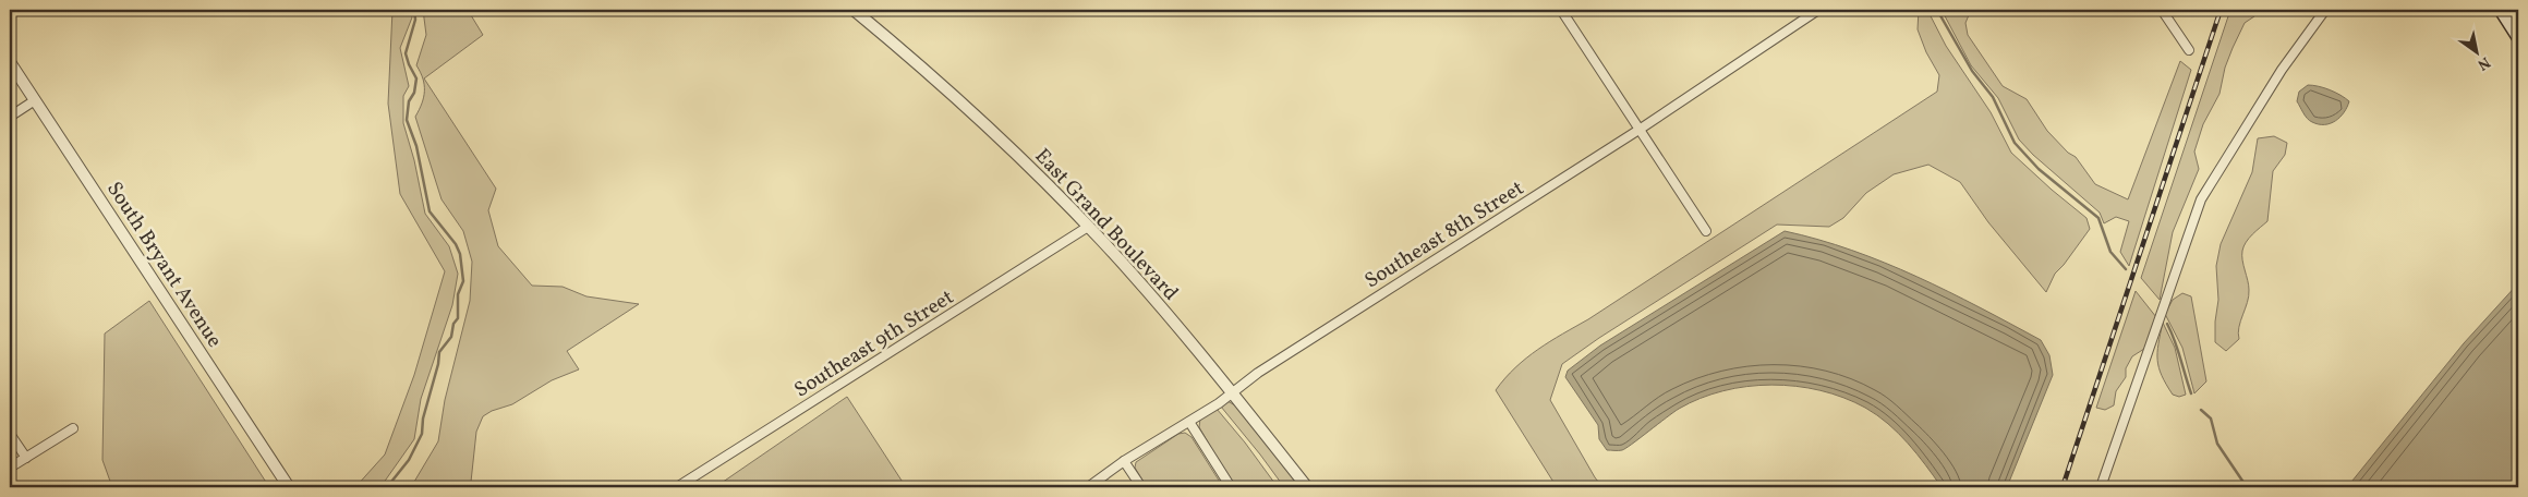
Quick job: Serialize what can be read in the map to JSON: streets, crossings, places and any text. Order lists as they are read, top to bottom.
{
  "streets": {
    "street": [
      "East Grand Boulevard",
      "Southeast 8th Street",
      "South Bryant Avenue",
      "Southeast 9th Street"
    ]
  },
  "crossings": [
    ["East Grand Boulevard", "Southeast 8th Street"],
    ["East Grand Boulevard", "Southeast 9th Street"]
  ],
  "north": "bottom right"
}
